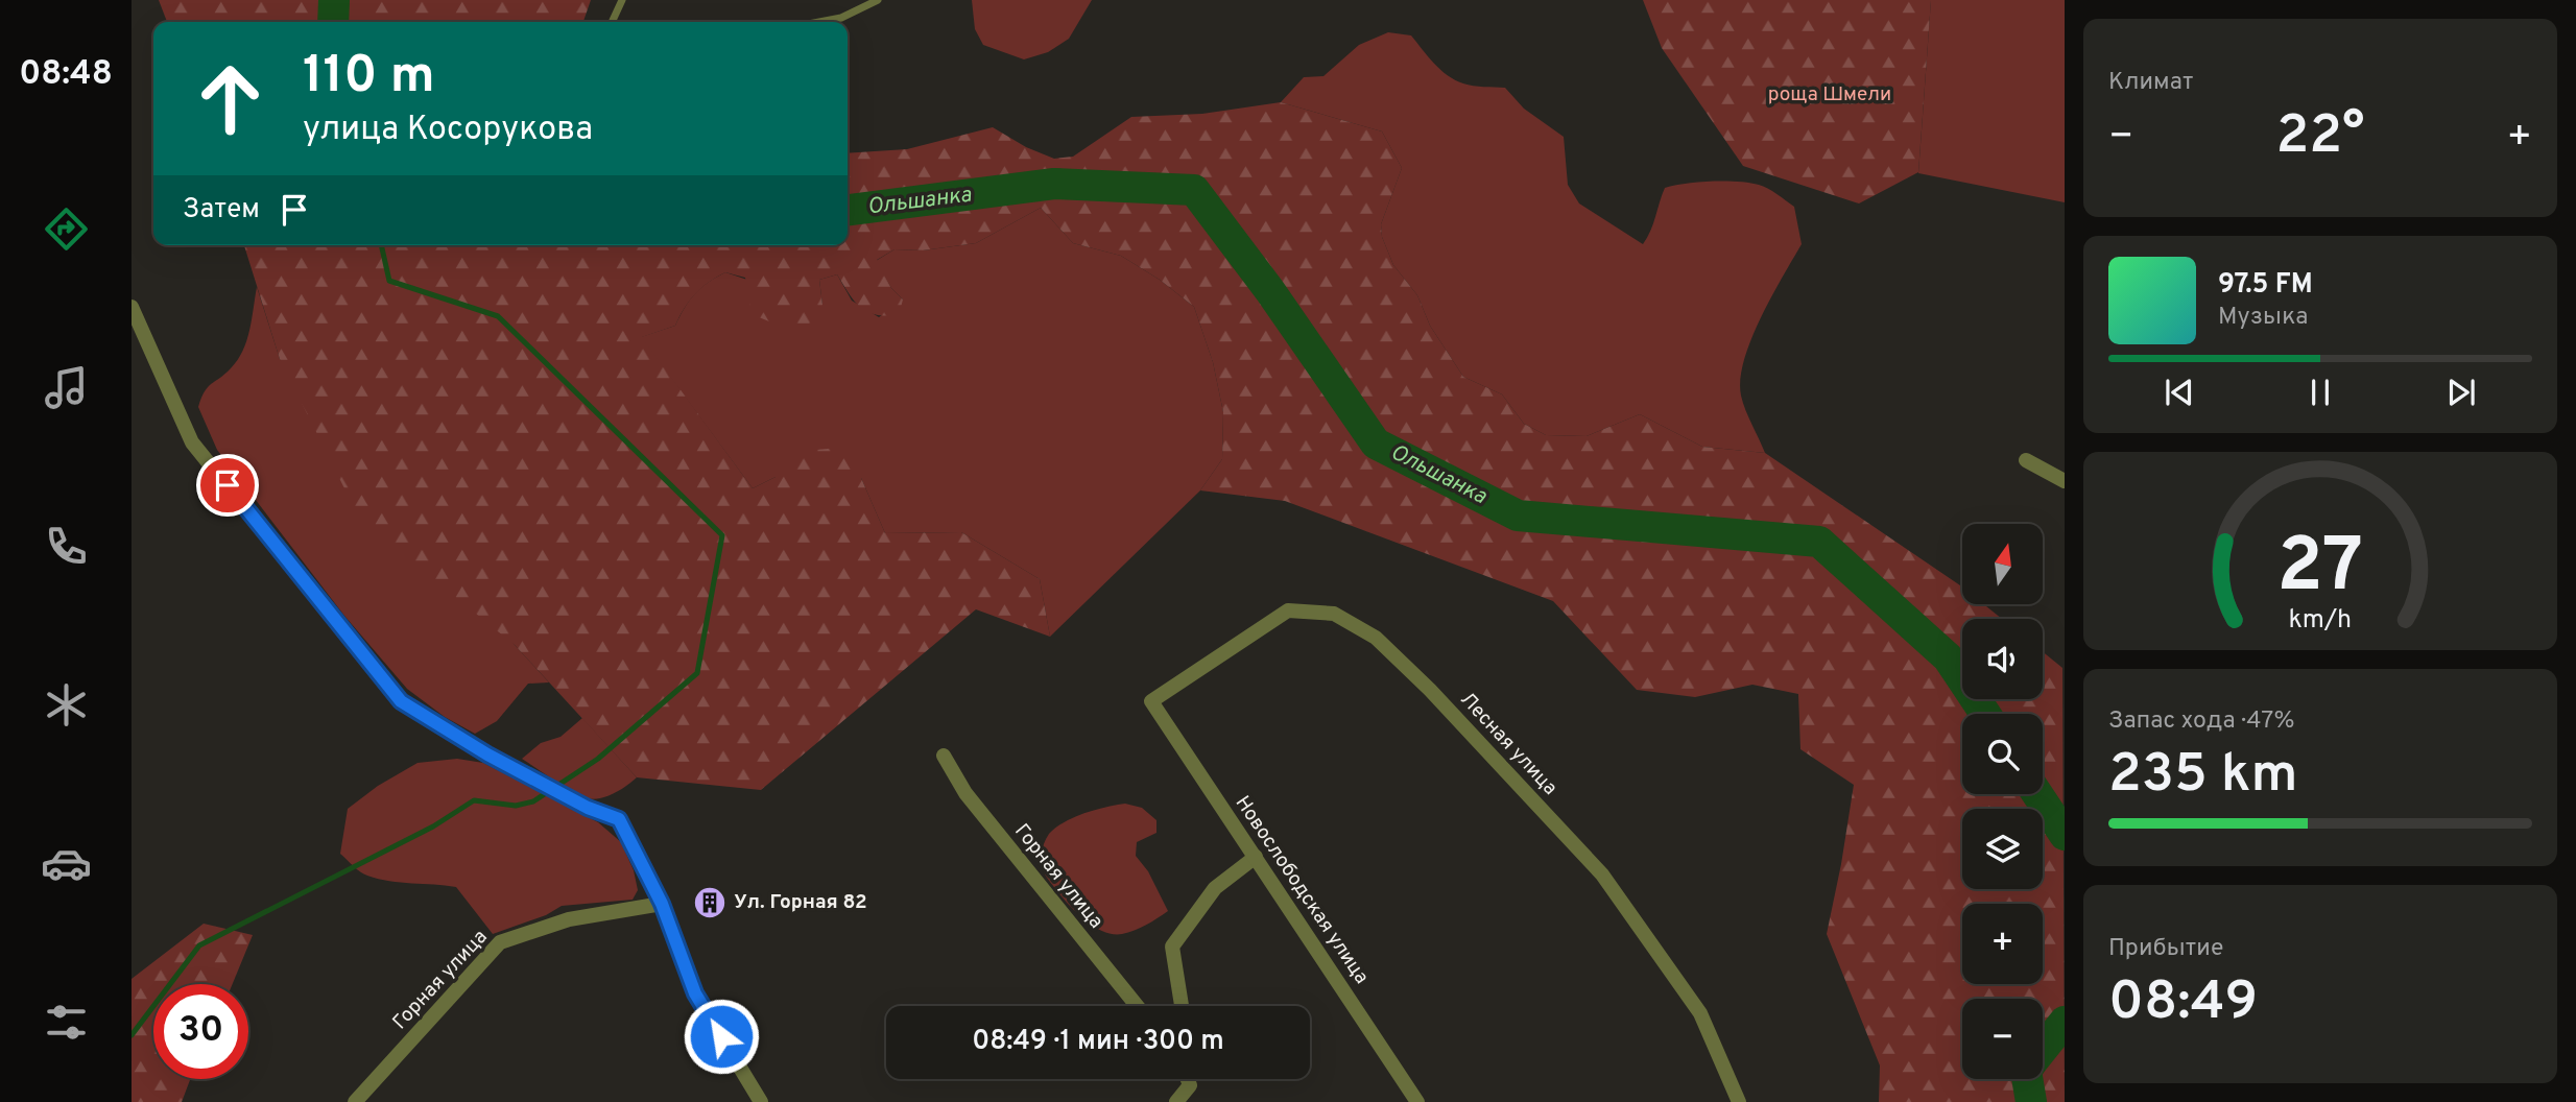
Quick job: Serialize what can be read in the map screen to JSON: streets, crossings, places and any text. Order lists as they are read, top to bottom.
{
  "streets": {
    "street": ["Лесная улица", "Горная улица", "Новослободская улица"]
  },
  "crossings": [
    ["Лесная улица", "Новослободская улица"]
  ],
  "water": ["Ольшанка"],
  "parks": ["роща Шмели"],
  "places": {
    "building": ["Ул. Горная 82"]
  },
  "north": "top",
  "page": {
    "tabs": "08:48",
    "tile": [
      "Климат",
      ["Запас хода · 47%", "235 km"],
      ["Прибытие", "08:49"]
    ],
    "turn": ["110 m", "улица Косорукова"],
    "heat": ["−", "22°", "+"],
    "then": "Затем",
    "song": ["97.5 FM", "Музыка"],
    "map_buttons": ["+", "−"],
    "limit": "30",
    "trip": "08:49 · 1 мин · 300 m",
    "gauge": ["27", "km/h"]
  }
}
